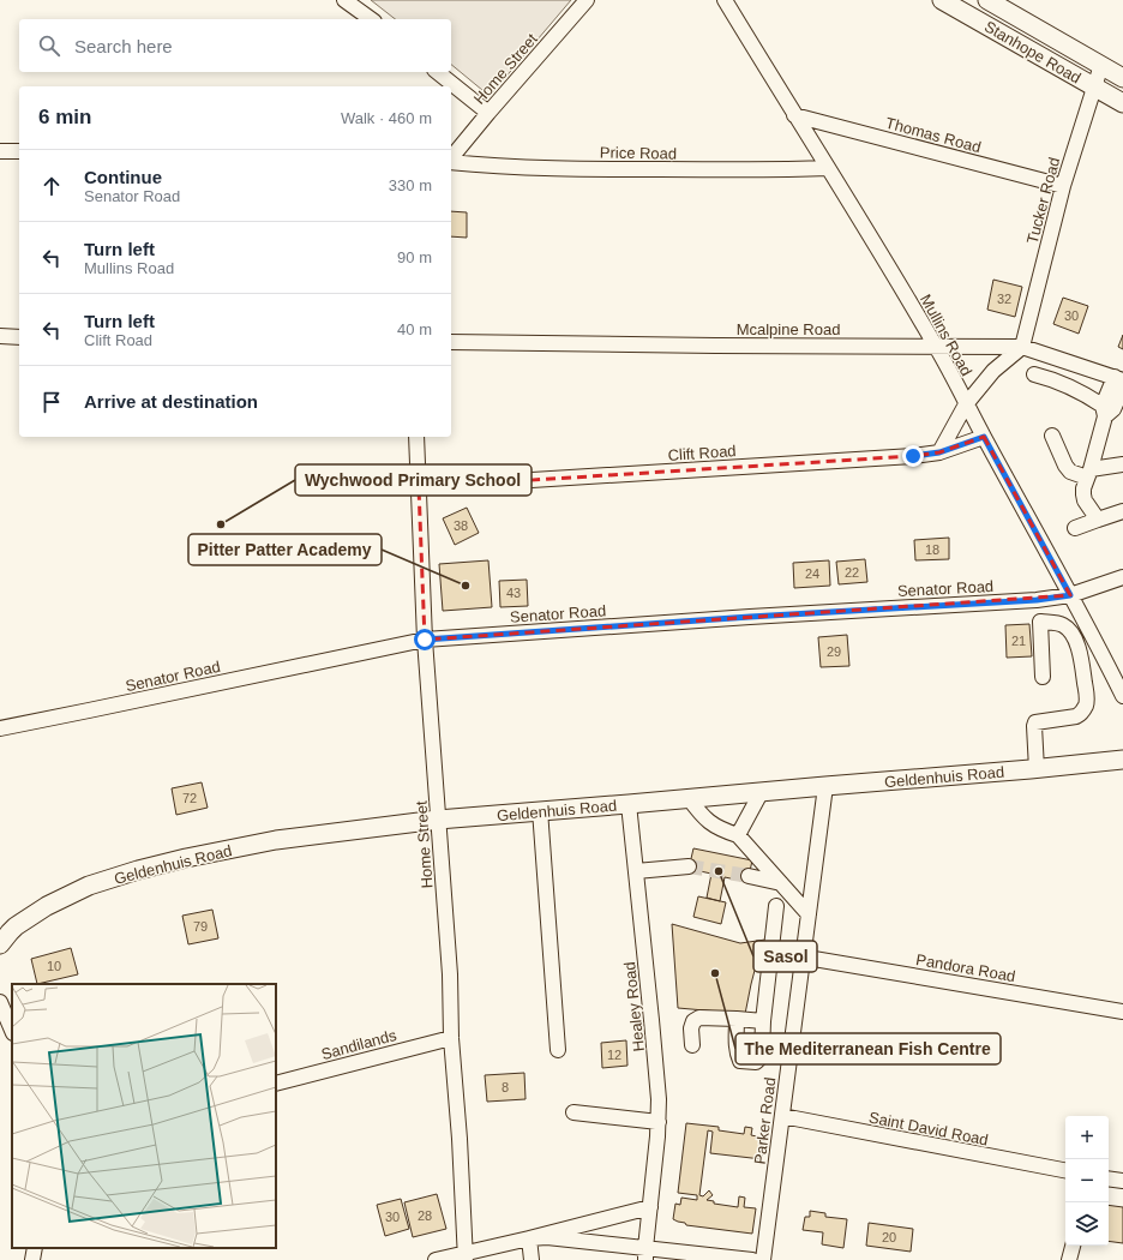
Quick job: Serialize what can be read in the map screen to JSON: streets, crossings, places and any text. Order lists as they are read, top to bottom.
{
  "streets": {
    "main road": ["Stanhope Road", "Geldenhuis Road"],
    "street": [
      "Home Street",
      "Thomas Road",
      "Price Road",
      "Tucker Road",
      "Mcalpine Road",
      "Mullins Road",
      "Clift Road",
      "Senator Road",
      "Pandora Road",
      "Healey Road",
      "Sandilands",
      "Parker Road",
      "Saint David Road"
    ]
  },
  "crossings": [
    ["Stanhope Road", "Tucker Road"],
    ["Home Street", "Clift Road"],
    ["Home Street", "Senator Road"],
    ["Home Street", "Geldenhuis Road"],
    ["Home Street", "Sandilands"],
    ["Thomas Road", "Tucker Road"],
    ["Thomas Road", "Mullins Road"],
    ["Price Road", "Mullins Road"],
    ["Tucker Road", "Mcalpine Road"],
    ["Mcalpine Road", "Mullins Road"],
    ["Mullins Road", "Clift Road"],
    ["Mullins Road", "Senator Road"],
    ["Geldenhuis Road", "Healey Road"],
    ["Geldenhuis Road", "Parker Road"],
    ["Pandora Road", "Parker Road"],
    ["Parker Road", "Saint David Road"]
  ],
  "places": [
    "Wychwood Primary School",
    "Pitter Patter Academy",
    "Sasol",
    "The Mediterranean Fish Centre"
  ],
  "house_numbers": [
    "32",
    "30",
    "38",
    "18",
    "22",
    "24",
    "43",
    "21",
    "29",
    "72",
    "79",
    "10",
    "12",
    "8",
    "28",
    "30",
    "20"
  ],
  "page": {
    "search": "Search here",
    "heading": ["6 min", "Walk · 460 m"],
    "list": [
      ["Continue", "Senator Road", "330 m"],
      ["Turn left", "Mullins Road", "90 m"],
      ["Turn left", "Clift Road", "40 m"],
      "Arrive at destination"
    ],
    "map_buttons": ["+", "−"]
  }
}
